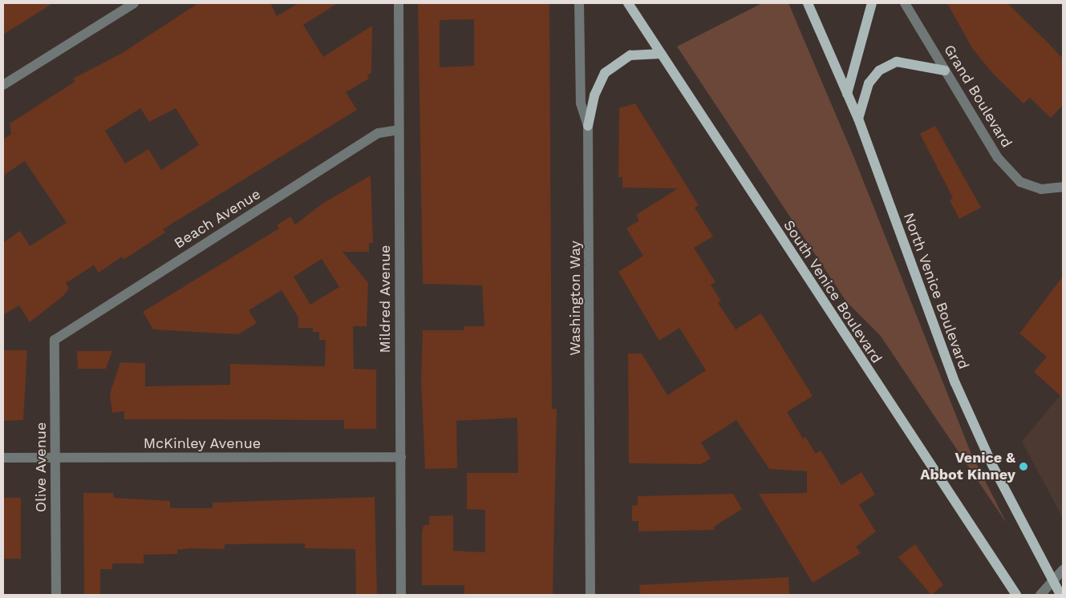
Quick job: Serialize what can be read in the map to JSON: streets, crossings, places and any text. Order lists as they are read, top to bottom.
{
  "streets": {
    "main road": ["North Venice Boulevard", "South Venice Boulevard"],
    "street": [
      "Grand Boulevard",
      "Beach Avenue",
      "Washington Way",
      "Mildred Avenue",
      "McKinley Avenue",
      "Olive Avenue"
    ]
  },
  "crossings": [
    ["Beach Avenue", "Mildred Avenue"],
    ["Beach Avenue", "Olive Avenue"],
    ["Mildred Avenue", "McKinley Avenue"],
    ["McKinley Avenue", "Olive Avenue"]
  ],
  "places": ["Venice & Abbot Kinney"]
}
